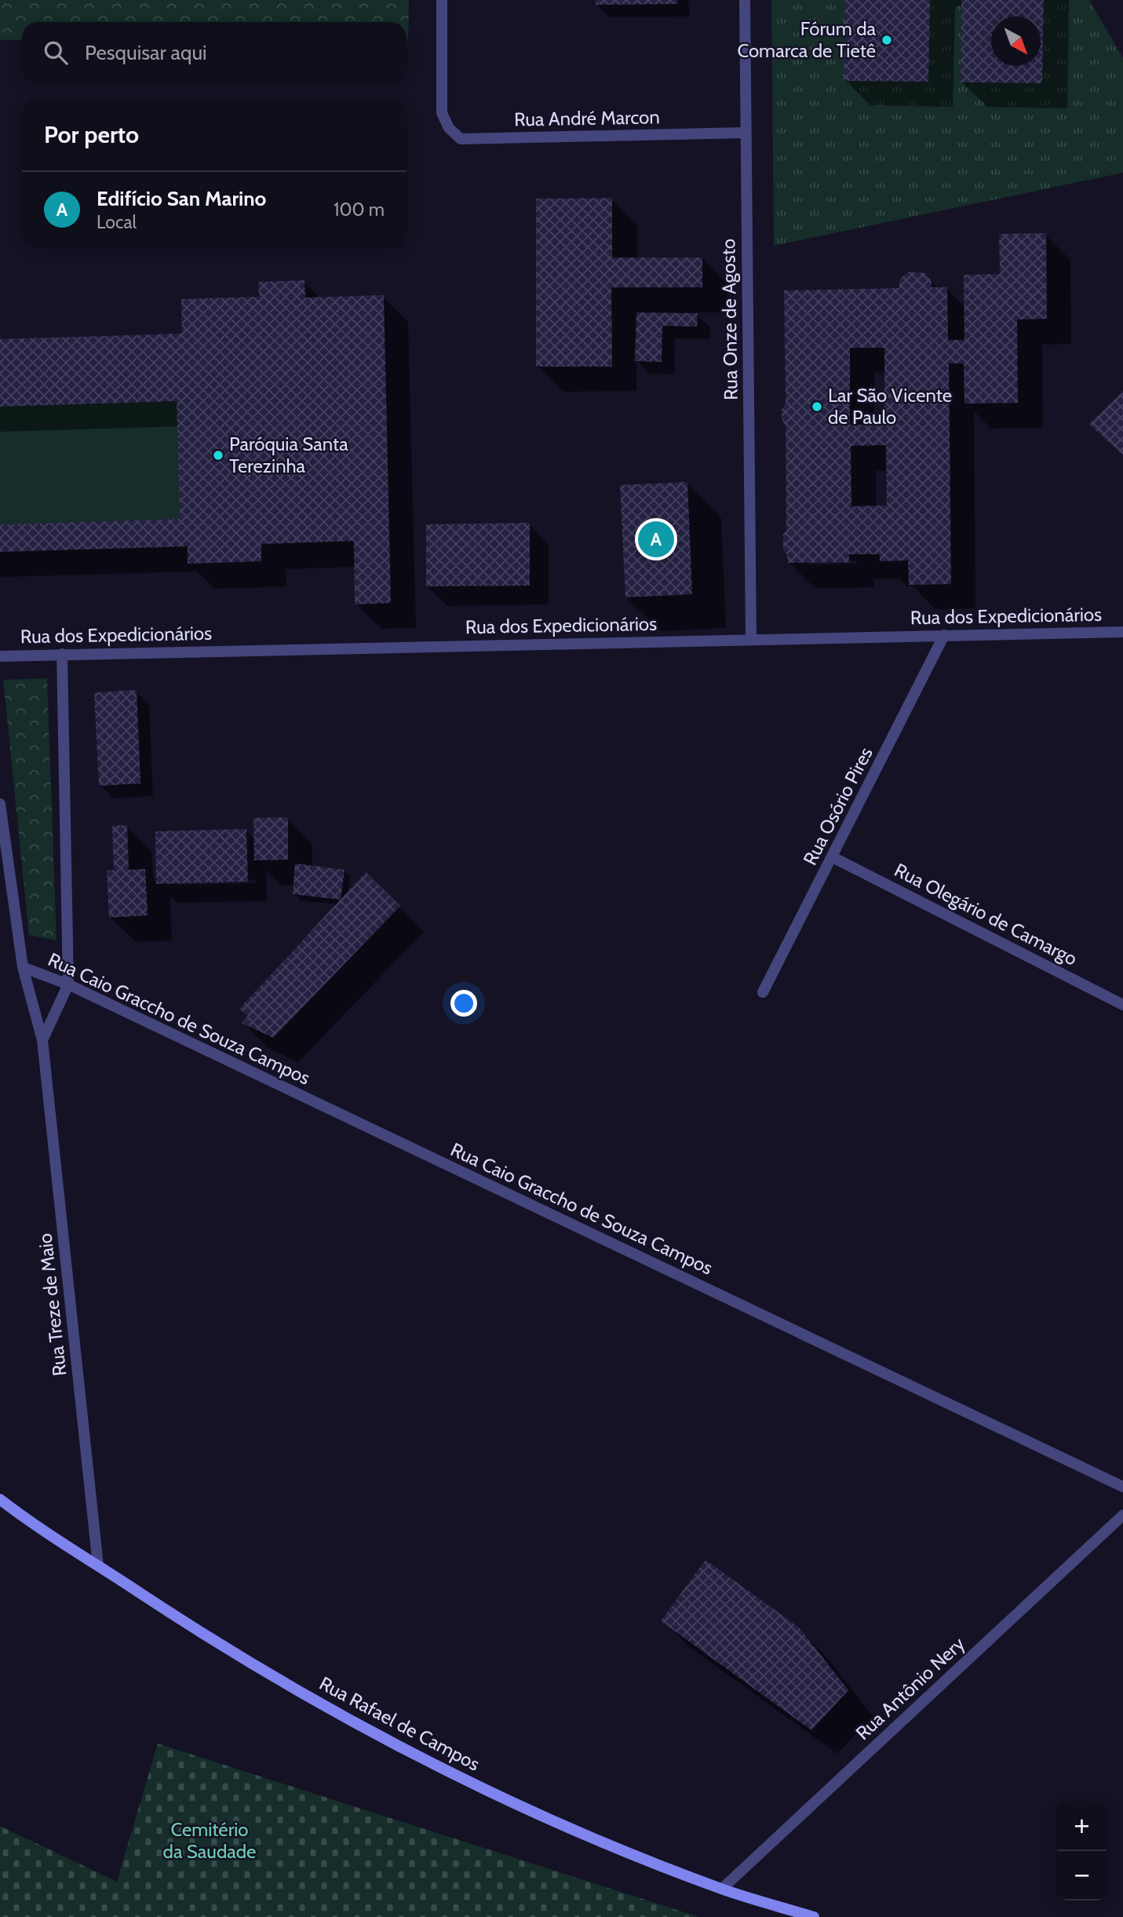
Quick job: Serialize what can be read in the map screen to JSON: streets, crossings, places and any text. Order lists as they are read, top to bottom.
{
  "streets": {
    "main road": ["Rua Rafael de Campos"],
    "street": [
      "Rua André Marcon",
      "Rua Onze de Agosto",
      "Rua dos Expedicionários",
      "Rua Osório Pires",
      "Rua Olegário de Camargo",
      "Rua Caio Graccho de Souza Campos",
      "Rua Treze de Maio",
      "Rua Antônio Nery"
    ]
  },
  "crossings": [
    ["Rua André Marcon", "Rua Onze de Agosto"],
    ["Rua Onze de Agosto", "Rua dos Expedicionários"],
    ["Rua dos Expedicionários", "Rua Osório Pires"],
    ["Rua Osório Pires", "Rua Olegário de Camargo"],
    ["Rua Caio Graccho de Souza Campos", "Rua Treze de Maio"],
    ["Rua Treze de Maio", "Rua Rafael de Campos"],
    ["Rua Antônio Nery", "Rua Rafael de Campos"]
  ],
  "parks": ["Cemitério da Saudade"],
  "places": ["Fórum da Comarca de Tietê", "Lar São Vicente de Paulo", "Paróquia Santa Terezinha"],
  "north": "bottom right",
  "page": {
    "search": "Pesquisar aqui",
    "heading": "Por perto",
    "list": [
      {
        "mark": "A",
        "name": "Edifício San Marino",
        "note": "Local",
        "value": "100 m"
      }
    ],
    "pins": "A",
    "map_buttons": ["+", "−"]
  }
}
